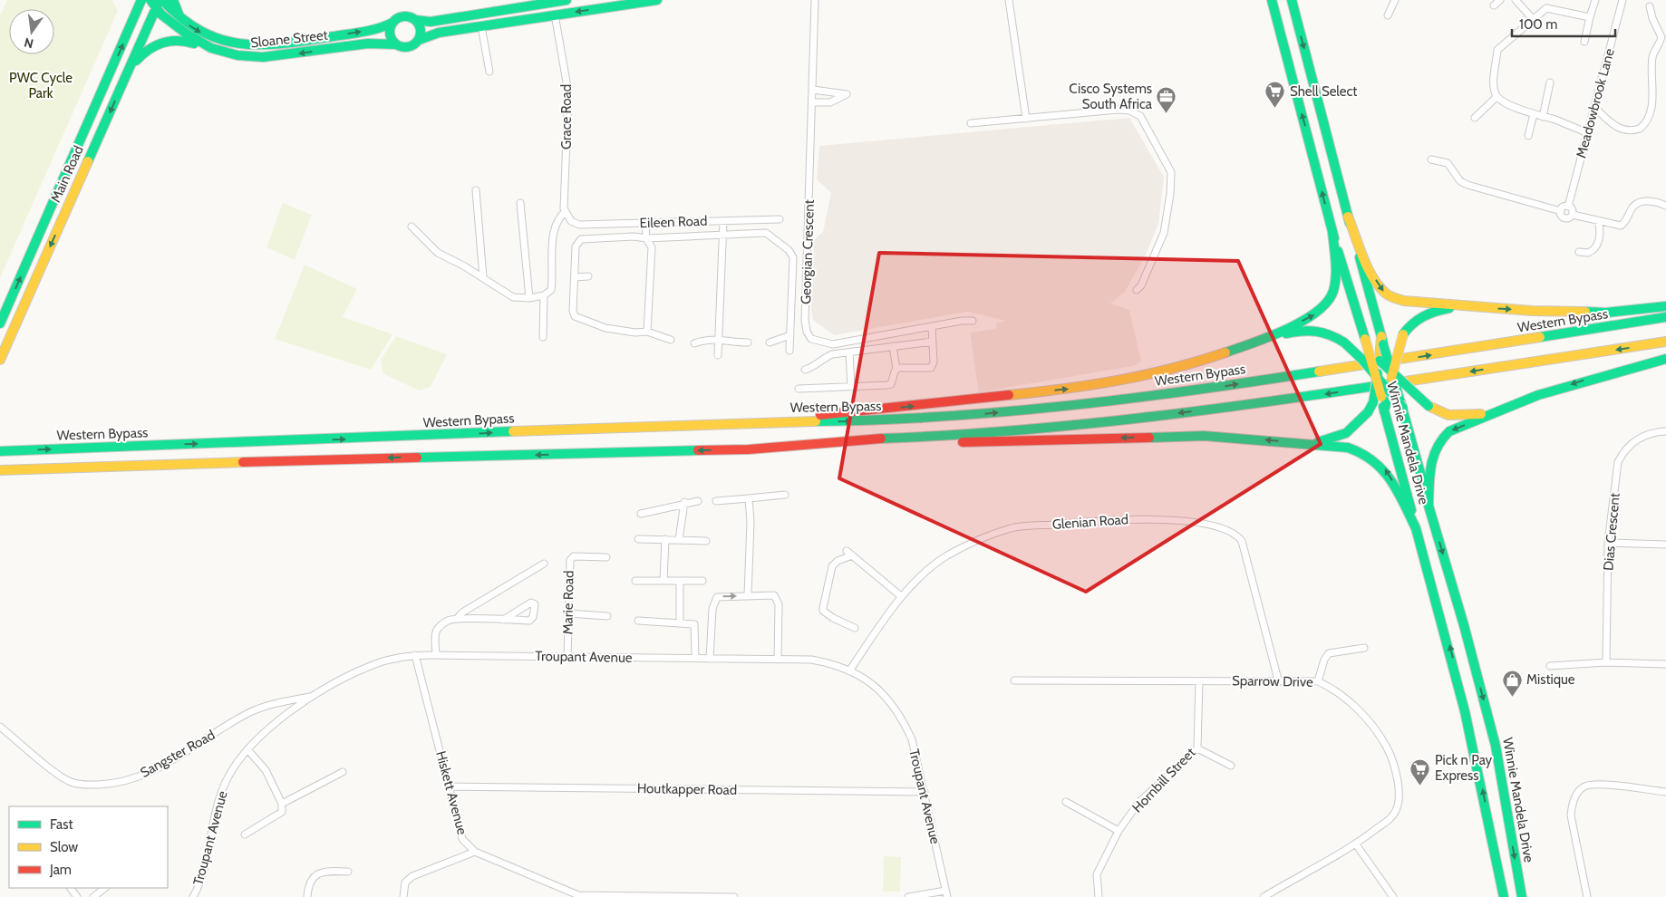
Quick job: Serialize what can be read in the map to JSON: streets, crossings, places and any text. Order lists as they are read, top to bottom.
{
  "streets": {
    "main road": [
      "Sloane Street",
      "Main Road",
      "Western Bypass",
      "Winnie Mandela Drive"
    ],
    "street": [
      "Meadowbrook Lane",
      "Grace Road",
      "Eileen Road",
      "Georgian Crescent",
      "Glenian Road",
      "Dias Crescent",
      "Marie Road",
      "Troupant Avenue",
      "Sparrow Drive",
      "Sangster Road",
      "Hornbill Street",
      "Houtkapper Road",
      "Hiskett Avenue"
    ]
  },
  "crossings": [
    ["Sloane Street", "Main Road"],
    ["Grace Road", "Eileen Road"],
    ["Glenian Road", "Troupant Avenue"],
    ["Glenian Road", "Sparrow Drive"],
    ["Marie Road", "Troupant Avenue"],
    ["Troupant Avenue", "Sangster Road"],
    ["Troupant Avenue", "Houtkapper Road"],
    ["Troupant Avenue", "Hiskett Avenue"],
    ["Sparrow Drive", "Hornbill Street"],
    ["Houtkapper Road", "Hiskett Avenue"]
  ],
  "parks": ["PWC Cycle Park"],
  "places": {
    "supermarket": ["Shell Select", "Pick n Pay Express"],
    "office": ["Cisco Systems South Africa"],
    "shop": ["Mistique"]
  },
  "legend": ["Fast", "Slow", "Jam"],
  "scale_bar": "100 m",
  "north": "bottom"
}
